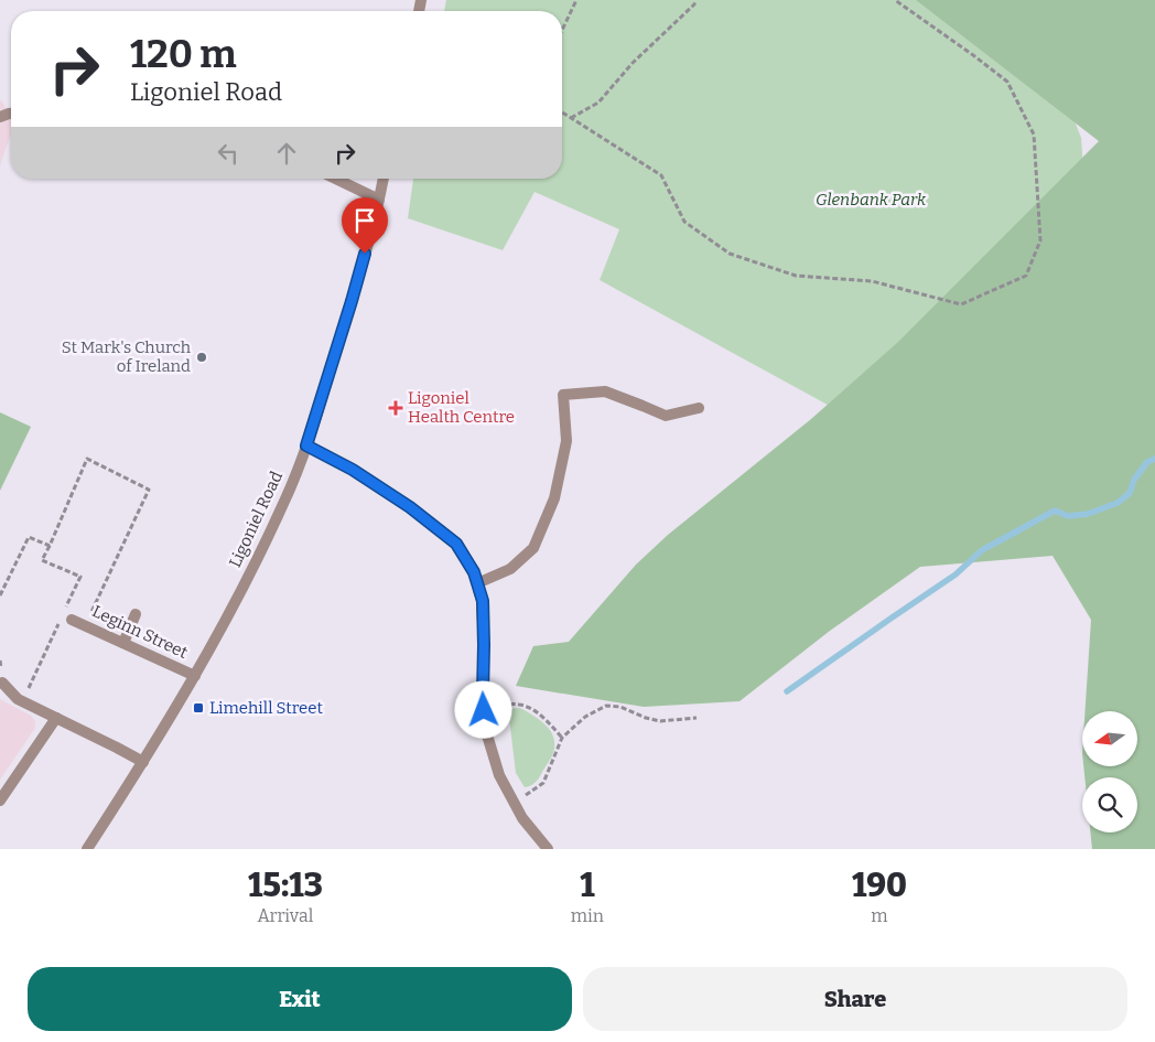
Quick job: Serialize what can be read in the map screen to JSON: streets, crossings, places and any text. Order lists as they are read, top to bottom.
{
  "streets": {
    "street": ["Ligoniel Road", "Leginn Street"]
  },
  "crossings": [
    ["Ligoniel Road", "Leginn Street"]
  ],
  "parks": ["Glenbank Park"],
  "places": {
    "other": ["St Mark's Church of Ireland"],
    "health": ["Ligoniel Health Centre"],
    "transit": ["Limehill Street"]
  },
  "north": "left",
  "page": {
    "turn": ["120 m", "Ligoniel Road"],
    "eta": [
      "15:13",
      "Arrival",
      "1",
      "min",
      "190",
      "m"
    ],
    "buttons": ["Exit", "Share"]
  }
}
